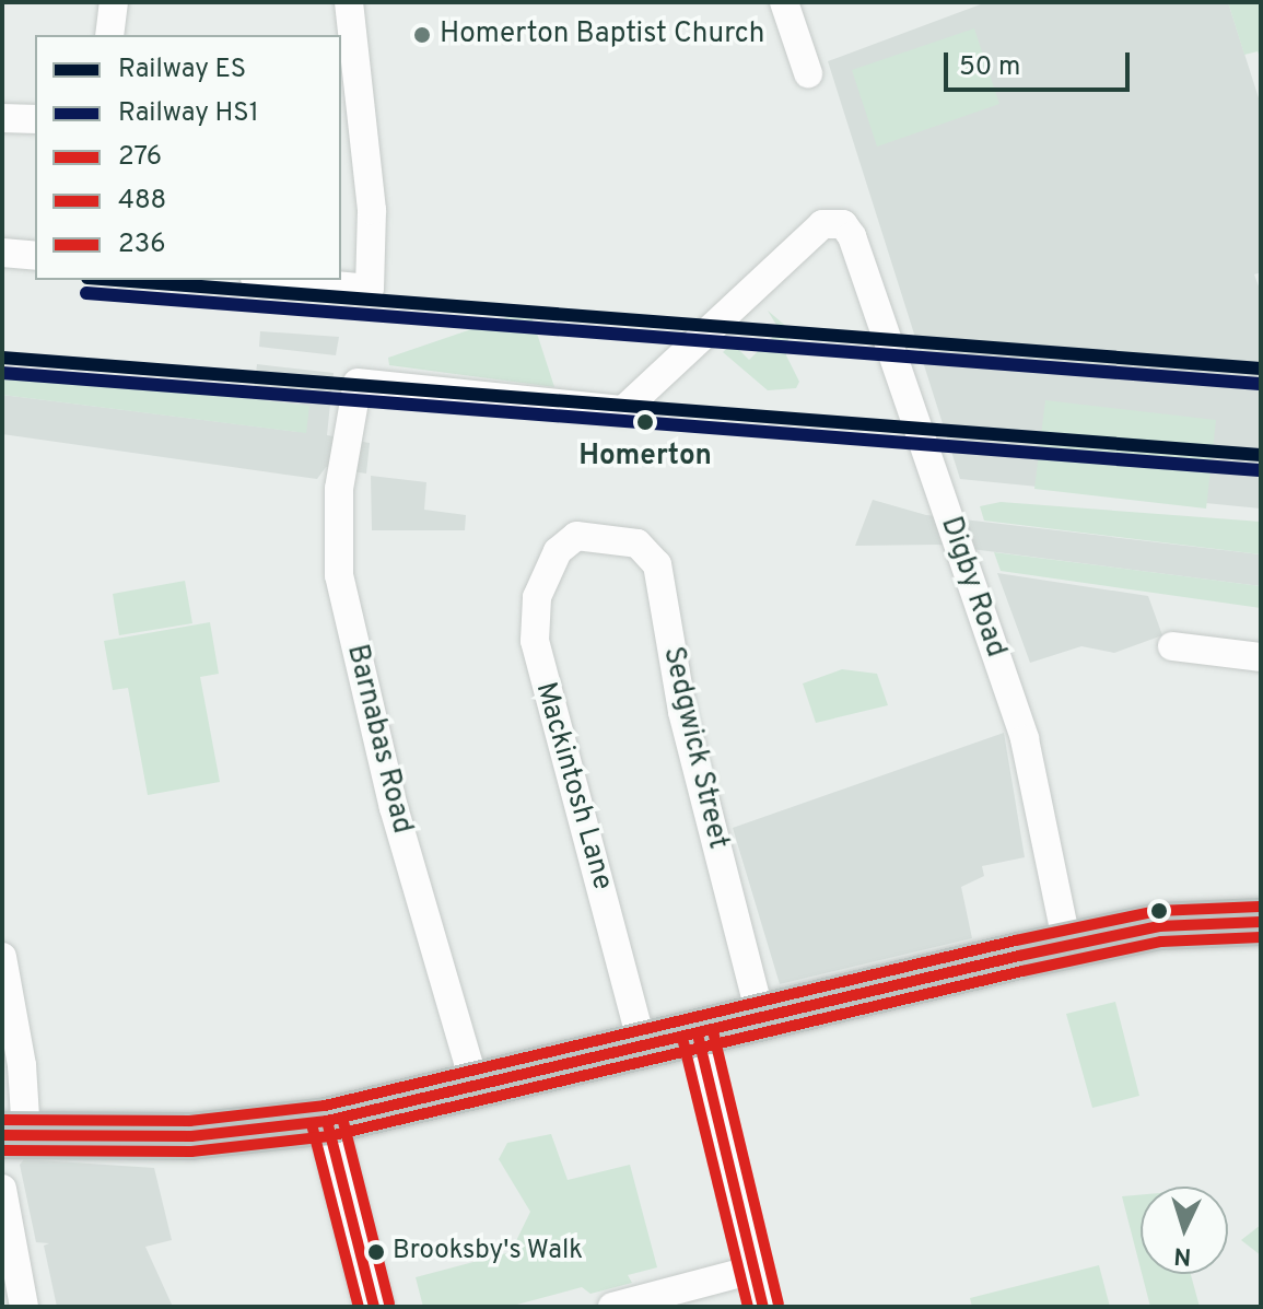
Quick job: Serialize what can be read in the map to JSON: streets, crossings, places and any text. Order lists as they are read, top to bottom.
{
  "streets": {
    "street": [
      "Digby Road",
      "Barnabas Road",
      "Sedgwick Street",
      "Mackintosh Lane"
    ]
  },
  "crossings": [
    ["Digby Road", "Barnabas Road"],
    ["Sedgwick Street", "Mackintosh Lane"]
  ],
  "places": ["Homerton Baptist Church", "Homerton", "Brooksby's Walk"],
  "lines": [
    "rail line ES",
    "rail line HS1",
    "transit line 236",
    "transit line 276",
    "transit line 488"
  ],
  "legend": [
    "Railway ES",
    "Railway HS1",
    "276",
    "488",
    "236"
  ],
  "scale_bar": "50 m",
  "north": "bottom"
}
